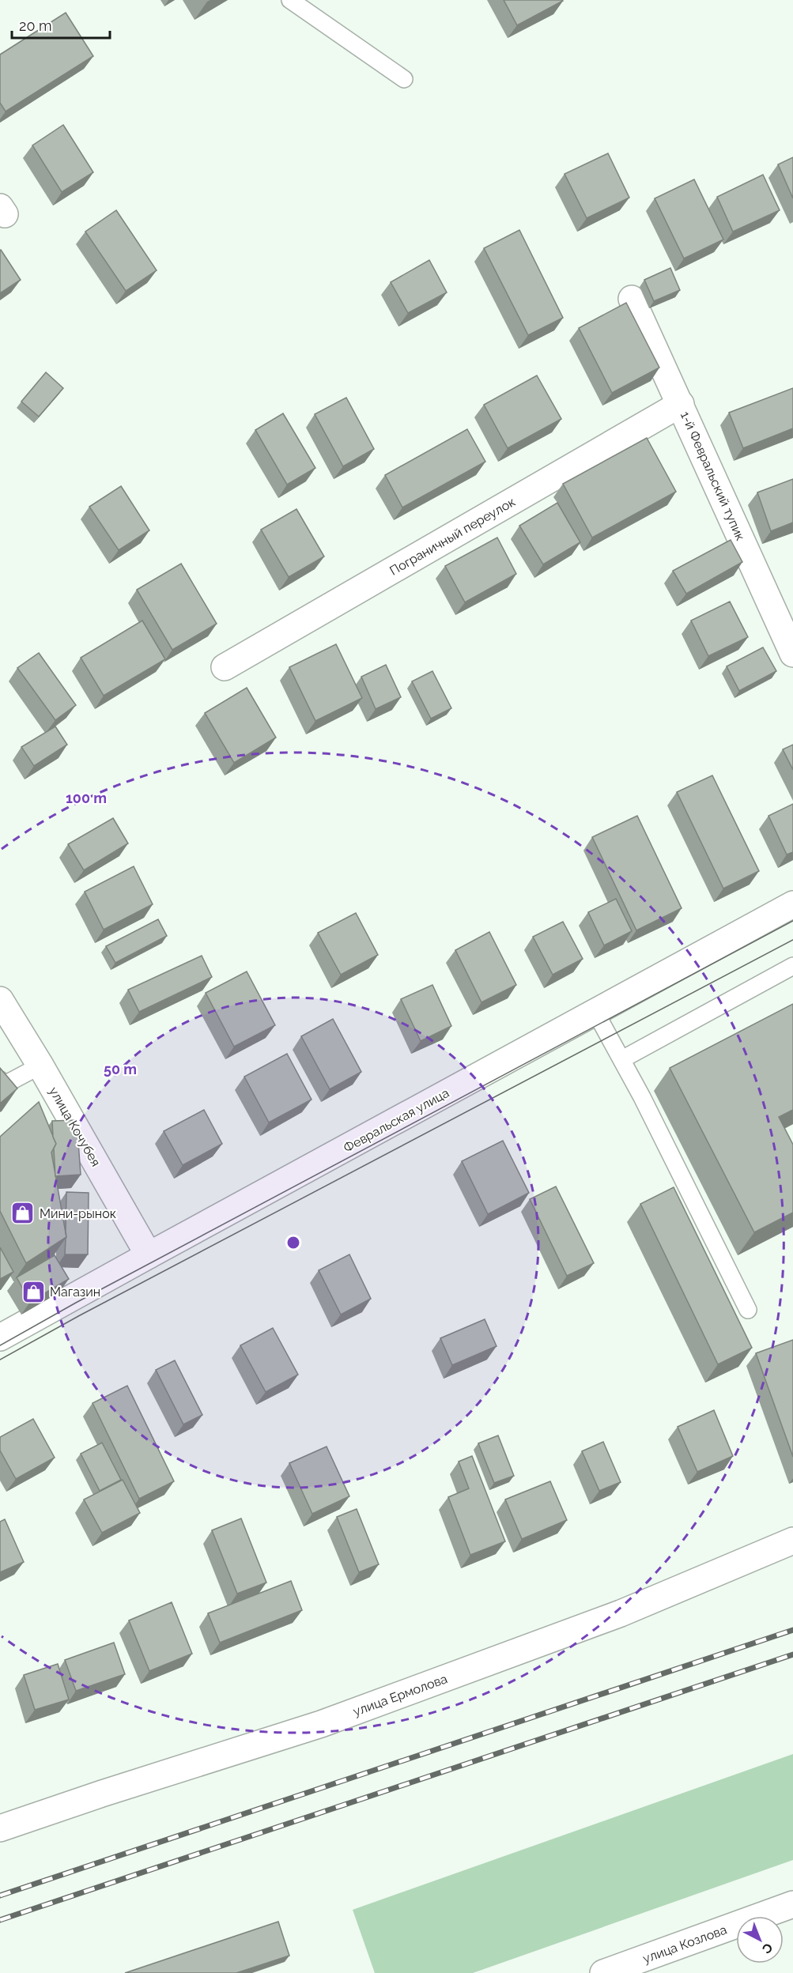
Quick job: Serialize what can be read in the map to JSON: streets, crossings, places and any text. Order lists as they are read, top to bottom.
{
  "streets": {
    "street": [
      "1-й Февральский тупик",
      "Пограничный переулок",
      "Февральская улица",
      "улица Кочубея",
      "улица Ермолова",
      "улица Козлова"
    ]
  },
  "crossings": [
    ["1-й Февральский тупик", "Пограничный переулок"],
    ["Февральская улица", "улица Кочубея"]
  ],
  "places": {
    "shop": ["Мини-рынок", "Магазин"]
  },
  "scale_bar": "20 m",
  "north": "bottom right",
  "rings": ["100 m", "50 m"]
}
